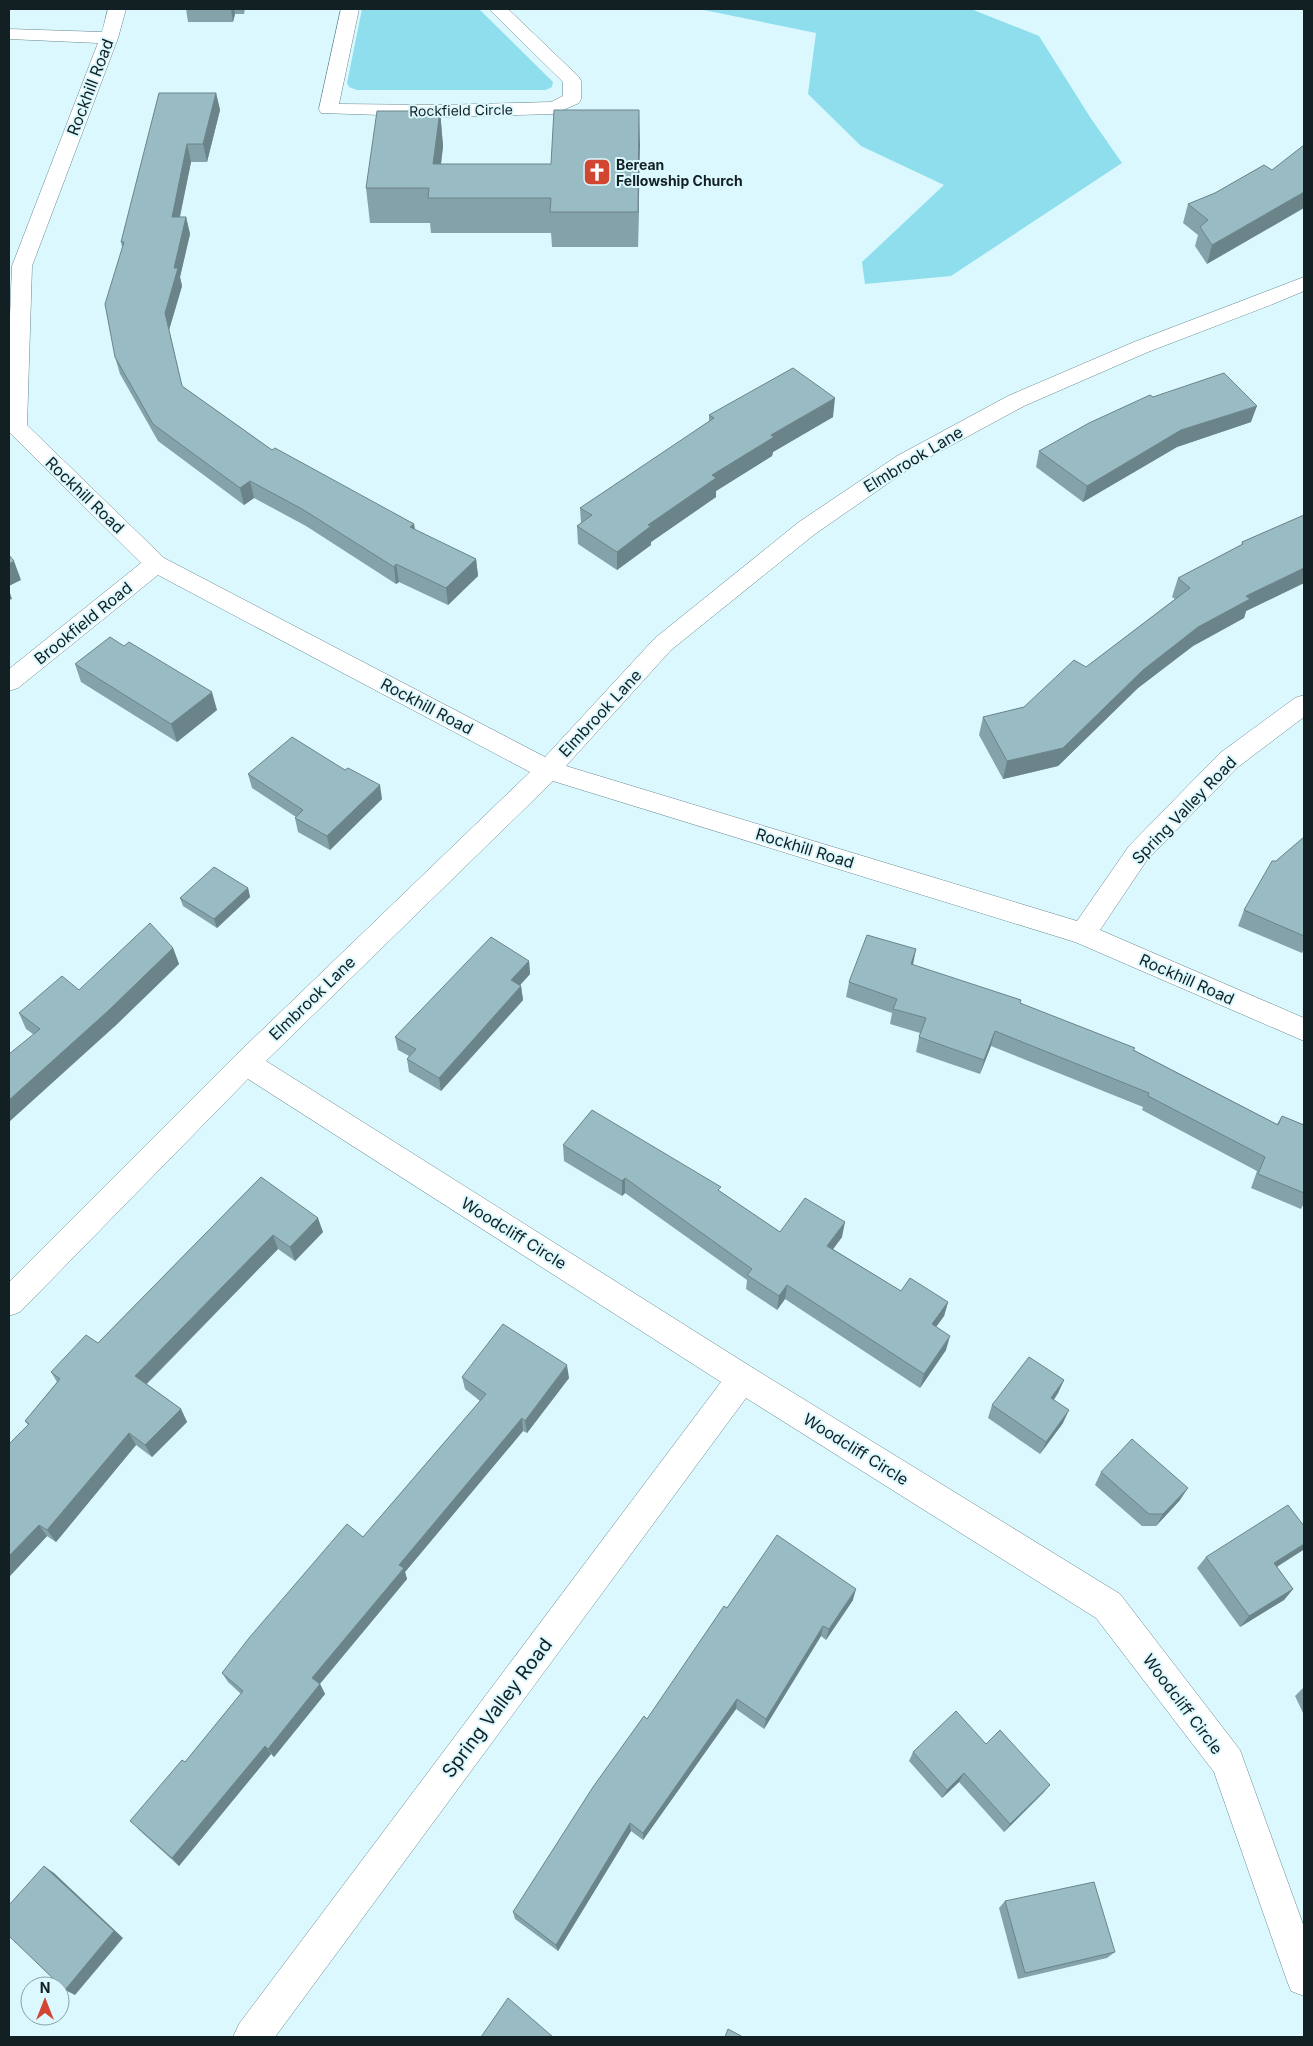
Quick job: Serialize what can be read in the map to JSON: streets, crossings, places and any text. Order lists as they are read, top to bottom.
{
  "streets": {
    "street": [
      "Rockhill Road",
      "Rockfield Circle",
      "Elmbrook Lane",
      "Brookfield Road",
      "Spring Valley Road",
      "Woodcliff Circle"
    ]
  },
  "crossings": [
    ["Rockhill Road", "Elmbrook Lane"],
    ["Rockhill Road", "Brookfield Road"],
    ["Rockhill Road", "Spring Valley Road"],
    ["Elmbrook Lane", "Woodcliff Circle"],
    ["Spring Valley Road", "Woodcliff Circle"]
  ],
  "places": {
    "church": ["Berean Fellowship Church"]
  },
  "north": "top"
}
